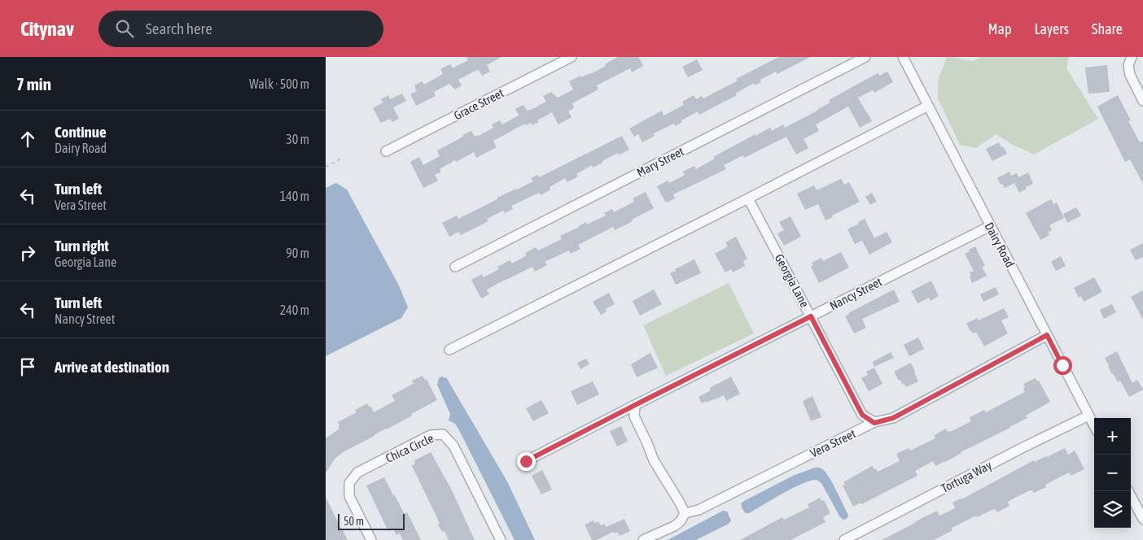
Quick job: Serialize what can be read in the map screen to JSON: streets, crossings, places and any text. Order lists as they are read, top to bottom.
{
  "streets": {
    "street": [
      "Grace Street",
      "Mary Street",
      "Dairy Road",
      "Georgia Lane",
      "Nancy Street",
      "Vera Street",
      "Chica Circle",
      "Tortuga Way"
    ]
  },
  "crossings": [
    ["Dairy Road", "Nancy Street"],
    ["Dairy Road", "Vera Street"],
    ["Dairy Road", "Tortuga Way"],
    ["Georgia Lane", "Nancy Street"],
    ["Georgia Lane", "Vera Street"]
  ],
  "scale_bar": "50 m",
  "page": {
    "header": "Citynav",
    "search": "Search here",
    "nav": ["Map", "Layers", "Share"],
    "heading": ["7 min", "Walk · 500 m"],
    "list": [
      ["Continue", "Dairy Road", "30 m"],
      ["Turn left", "Vera Street", "140 m"],
      ["Turn right", "Georgia Lane", "90 m"],
      ["Turn left", "Nancy Street", "240 m"],
      "Arrive at destination"
    ],
    "map_buttons": ["+", "−"],
    "scale": "50 m"
  }
}
